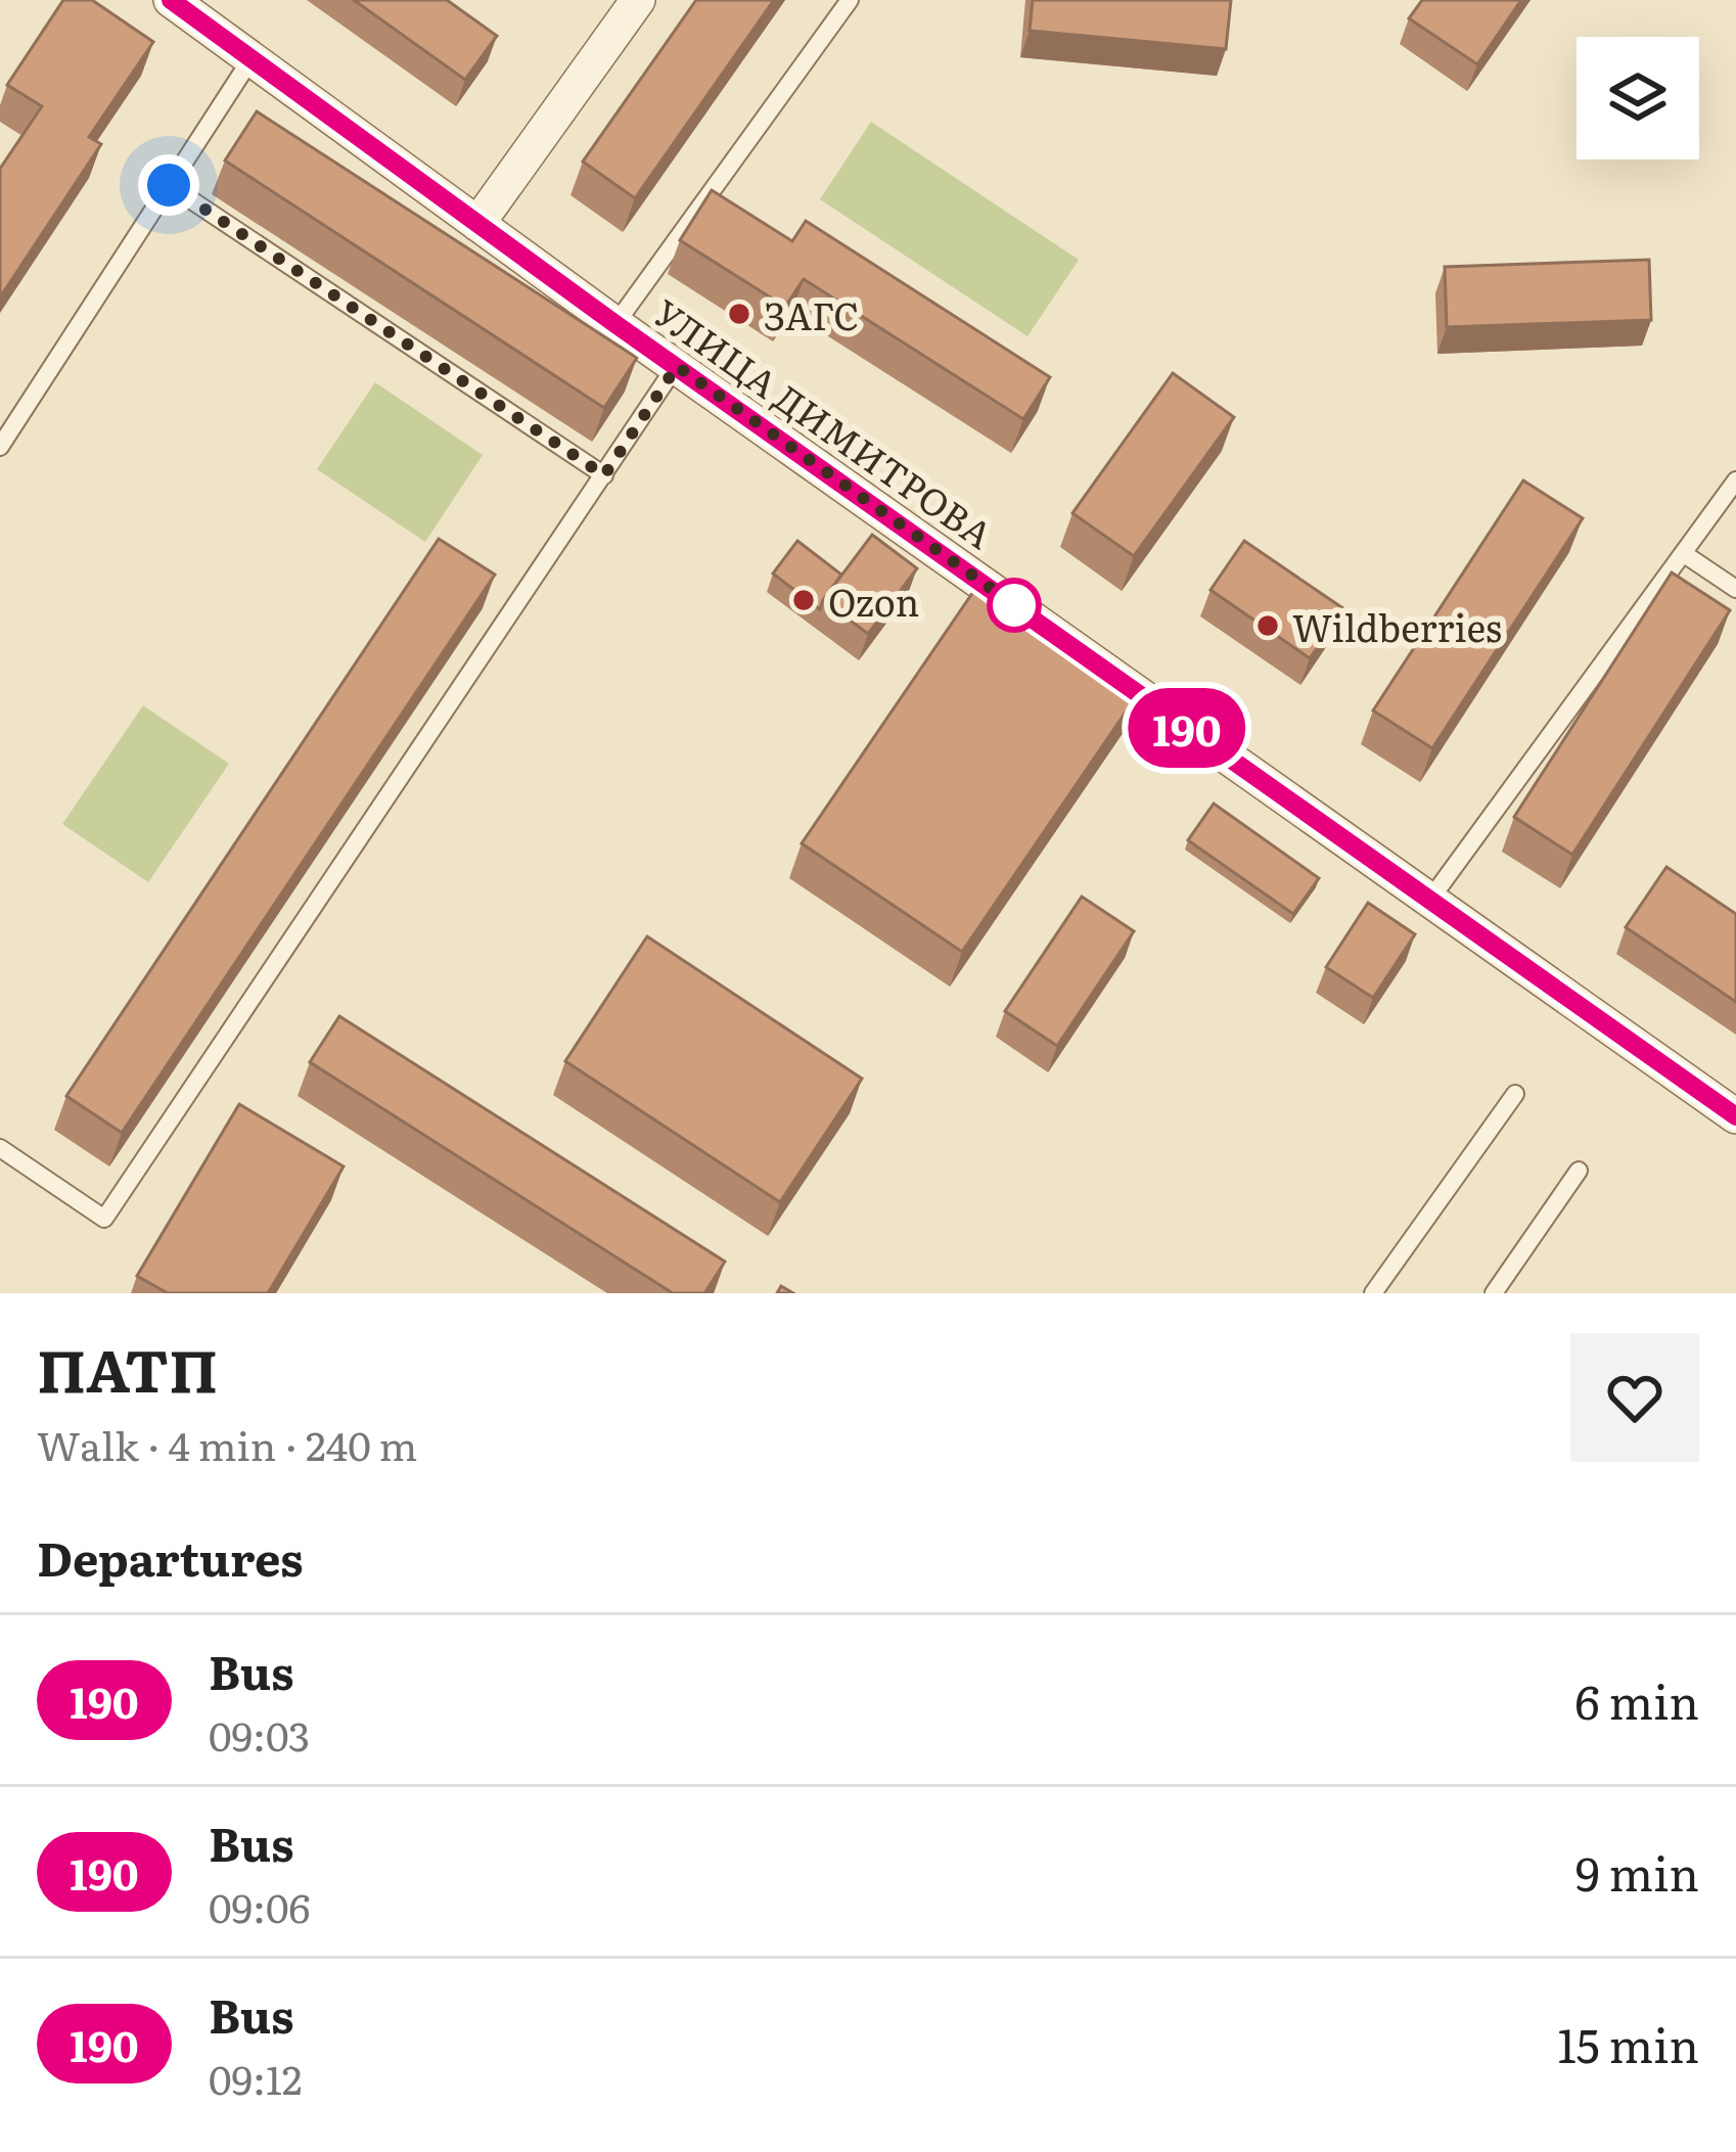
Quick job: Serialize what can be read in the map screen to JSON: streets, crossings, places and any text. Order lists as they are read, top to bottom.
{
  "streets": {
    "street": ["УЛИЦА ДИМИТРОВА"]
  },
  "places": ["ЗАГС", "Ozon", "Wildberries"],
  "lines": ["bus line 190"],
  "page": {
    "on_map": "190",
    "heading": [
      ["ПАТП", "Walk · 4 min · 240 m"],
      "Departures"
    ],
    "list": [
      {
        "mark": "190",
        "name": "Bus",
        "note": "09:03",
        "value": "6 min"
      },
      {
        "mark": "190",
        "name": "Bus",
        "note": "09:06",
        "value": "9 min"
      },
      {
        "mark": "190",
        "name": "Bus",
        "note": "09:12",
        "value": "15 min"
      }
    ]
  }
}
